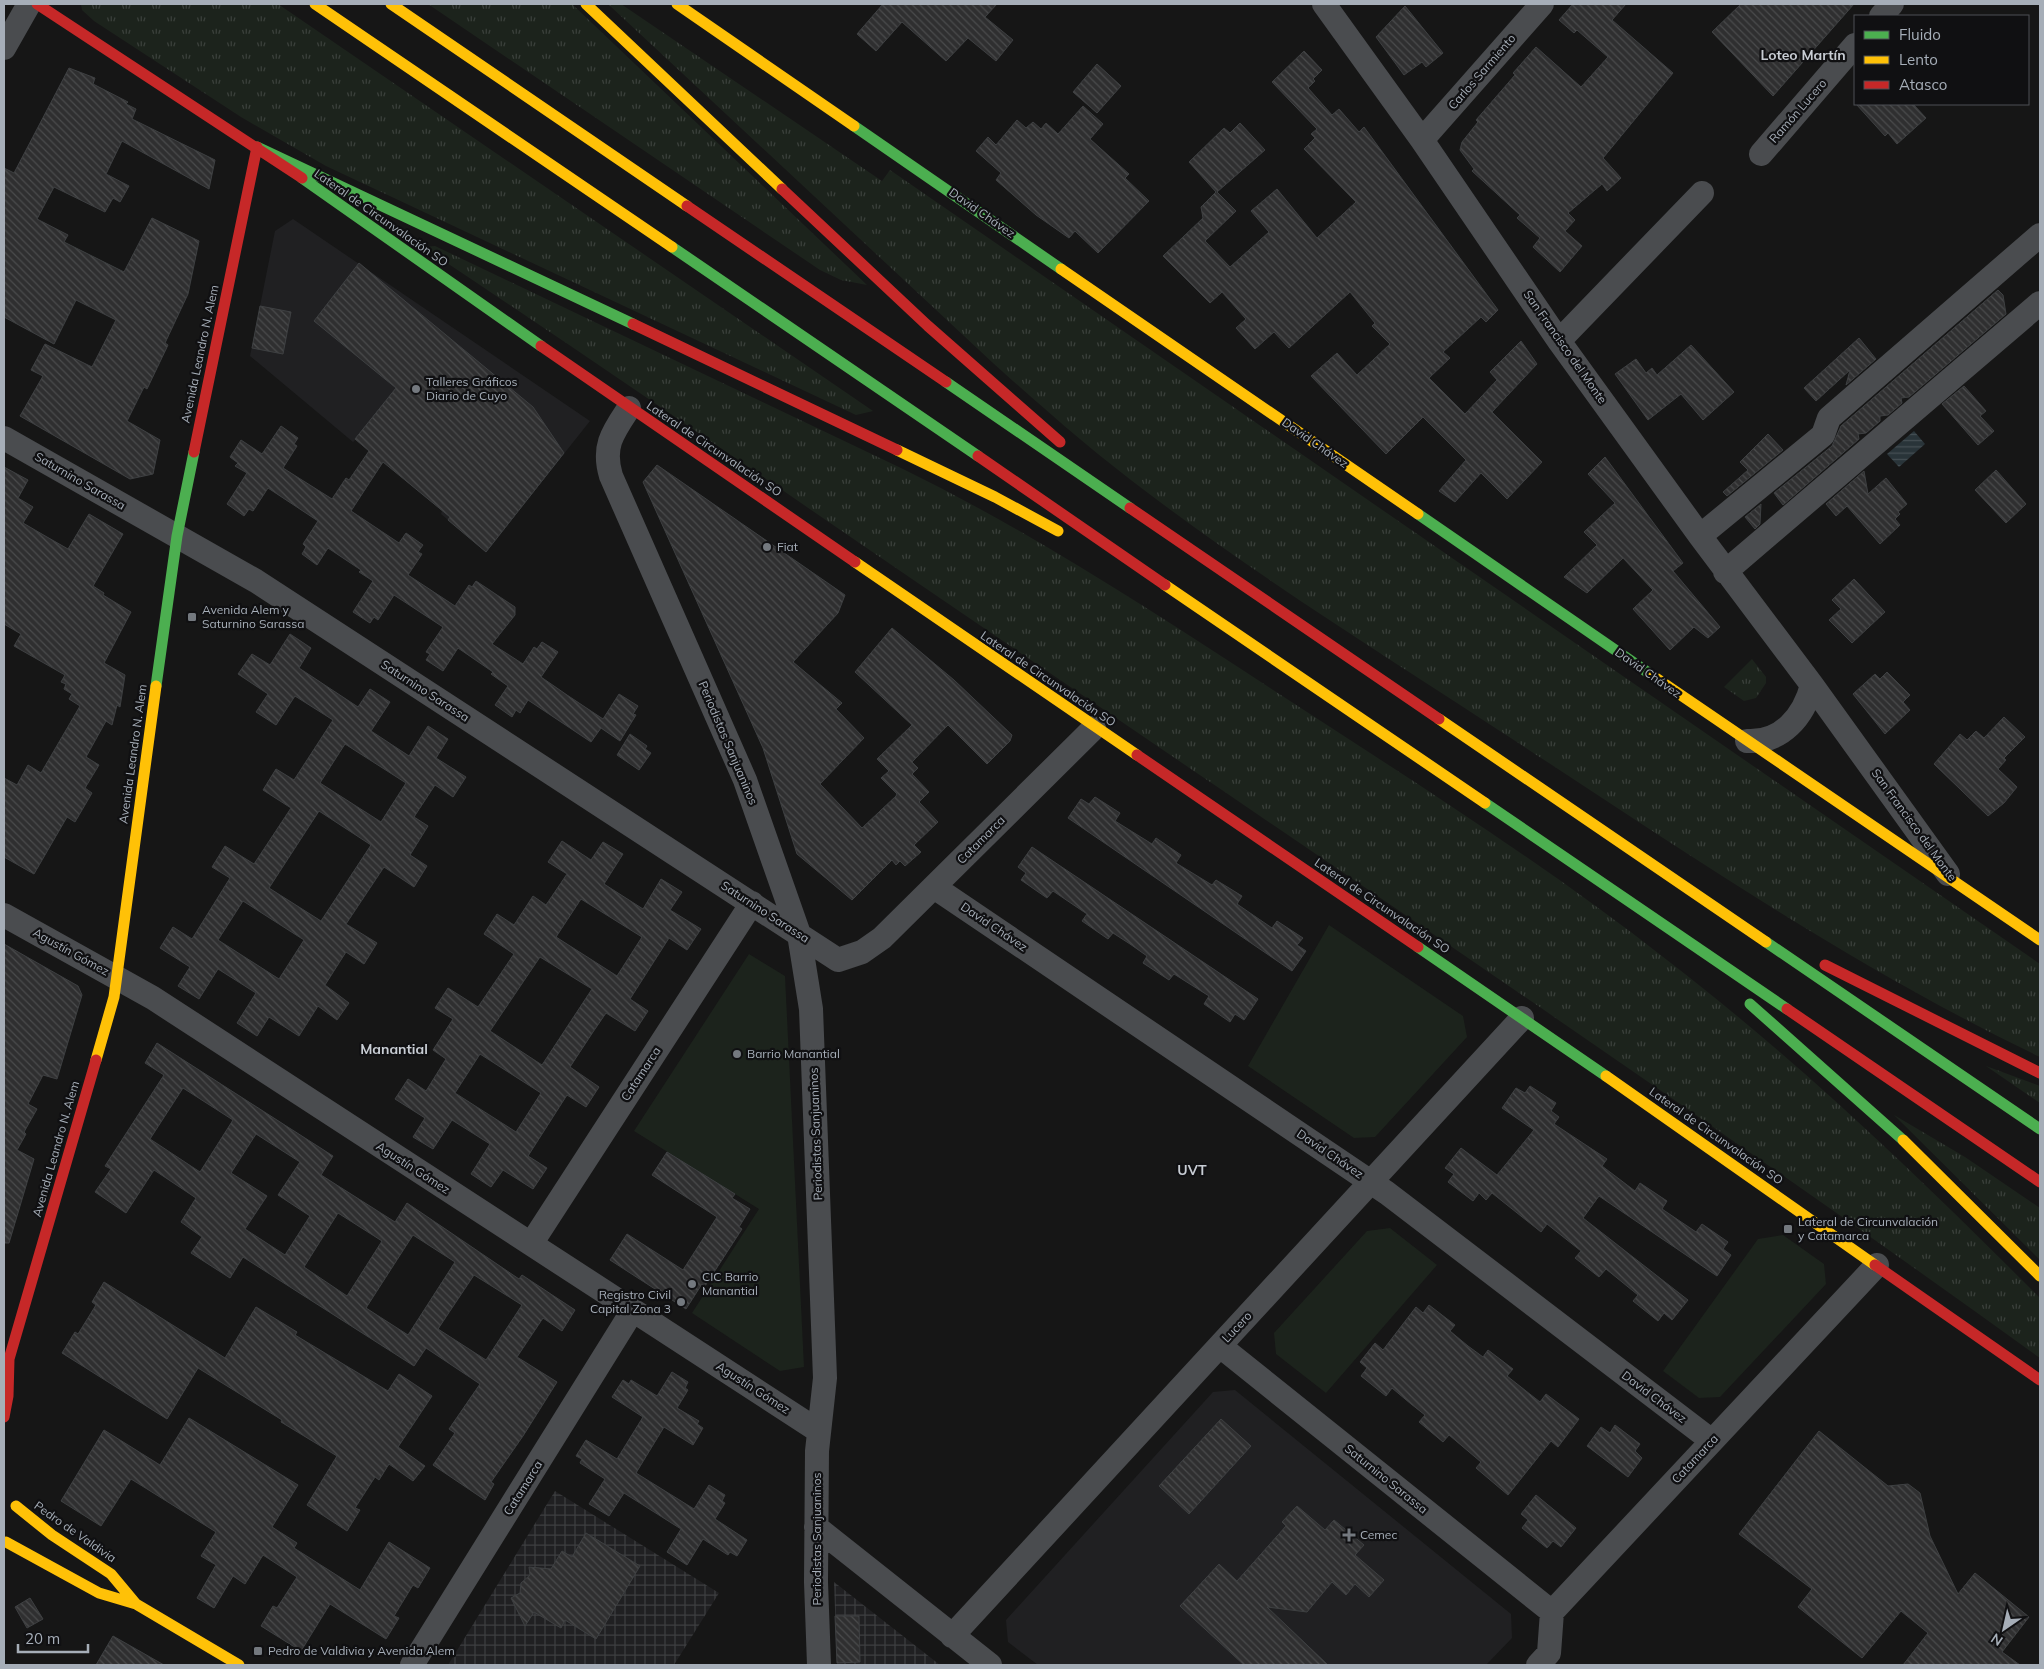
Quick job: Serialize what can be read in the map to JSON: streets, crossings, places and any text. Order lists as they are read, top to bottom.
{
  "streets": {
    "main road": [
      "David Chávez",
      "Lateral de Circunvalación SO",
      "San Francisco del Monte",
      "Avenida Leandro N. Alem",
      "Pedro de Valdivia"
    ],
    "street": [
      "Carlos Sarmiento",
      "Ramón Lucero",
      "Saturnino Sarassa",
      "Periodistas Sanjuaninos",
      "Catamarca",
      "Agustín Gómez",
      "Lucero"
    ]
  },
  "crossings": [
    ["Carlos Sarmiento", "San Francisco del Monte"],
    ["David Chávez", "San Francisco del Monte"],
    ["David Chávez", "Catamarca"],
    ["David Chávez", "Lucero"],
    ["Lateral de Circunvalación SO", "Avenida Leandro N. Alem"],
    ["Lateral de Circunvalación SO", "Periodistas Sanjuaninos"],
    ["Lateral de Circunvalación SO", "Catamarca"],
    ["Lateral de Circunvalación SO", "Lucero"],
    ["Avenida Leandro N. Alem", "Saturnino Sarassa"],
    ["Avenida Leandro N. Alem", "Agustín Gómez"],
    ["Saturnino Sarassa", "Periodistas Sanjuaninos"],
    ["Saturnino Sarassa", "Catamarca"],
    ["Saturnino Sarassa", "Lucero"],
    ["Periodistas Sanjuaninos", "Agustín Gómez"],
    ["Catamarca", "Agustín Gómez"]
  ],
  "districts": ["Loteo Martín", "Manantial", "UVT"],
  "places": {
    "other": [
      "Talleres Gráficos Diario de Cuyo",
      "Fiat",
      "Barrio Manantial",
      "CIC Barrio Manantial",
      "Registro Civil Capital Zona 3"
    ],
    "transit": ["Avenida Alem y Saturnino Sarassa", "Lateral de Circunvalación y Catamarca", "Pedro de Valdivia y Avenida Alem"],
    "health": ["Cemec"]
  },
  "legend": ["Fluido", "Lento", "Atasco"],
  "scale_bar": "20 m",
  "north": "bottom left"
}
